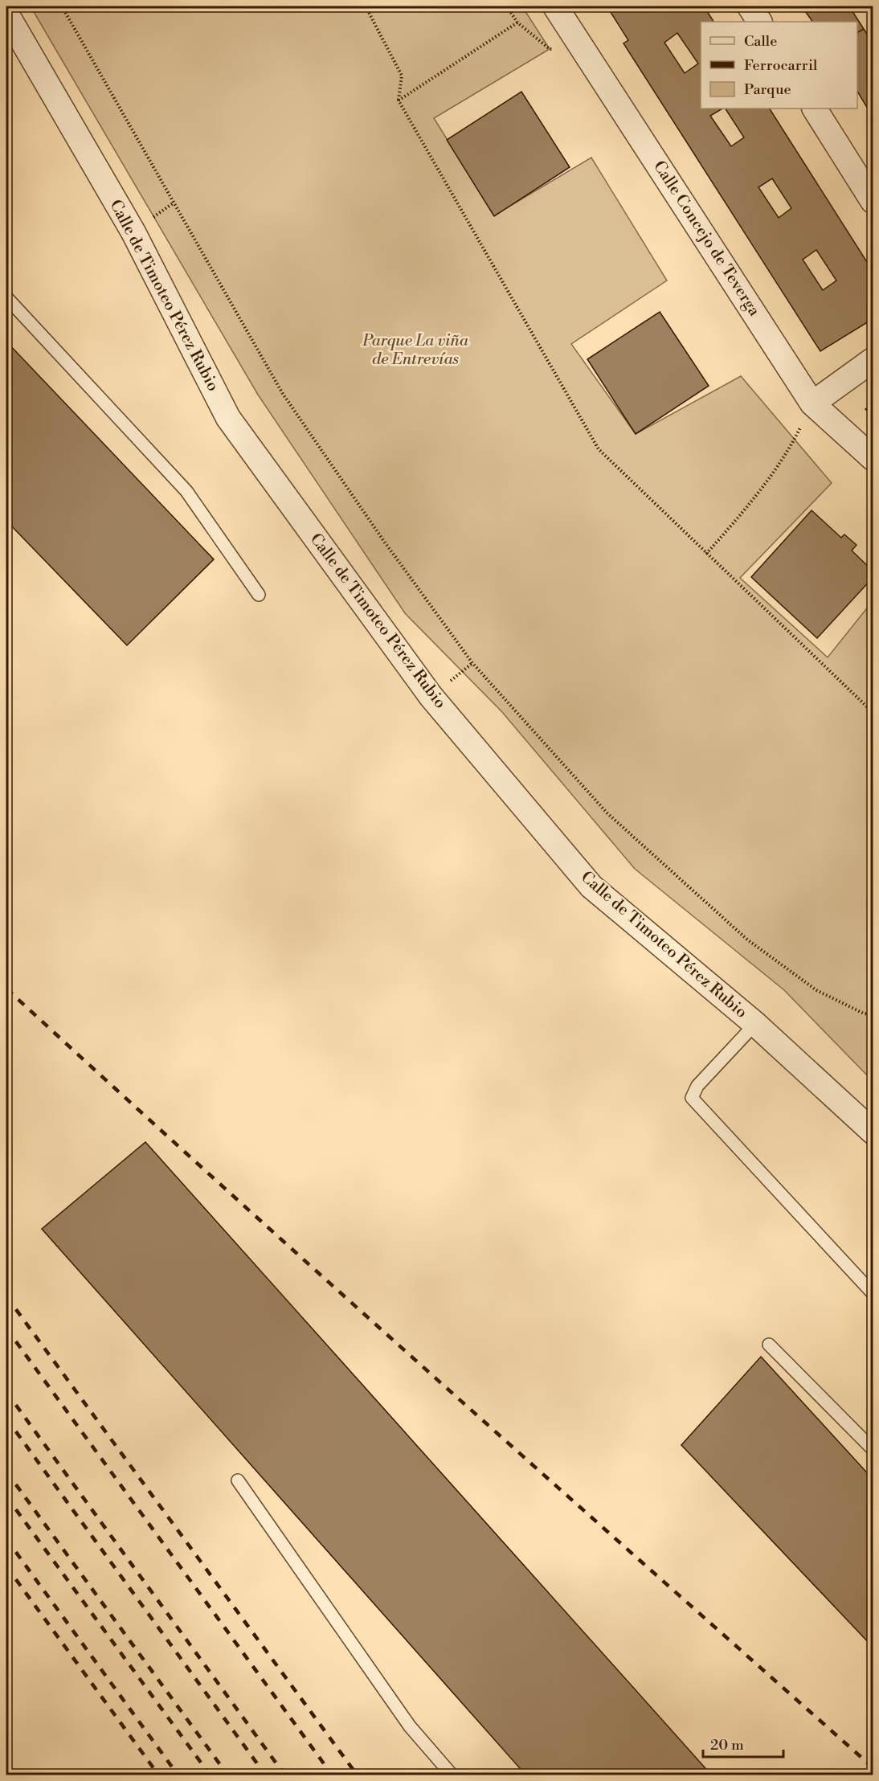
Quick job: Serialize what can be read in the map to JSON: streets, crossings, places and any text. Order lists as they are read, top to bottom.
{
  "streets": {
    "street": ["Calle Concejo de Teverga", "Calle de Timoteo Pérez Rubio"]
  },
  "parks": ["Parque La viña de Entrevías"],
  "legend": ["Calle", "Ferrocarril", "Parque"],
  "scale_bar": "20 m"
}
